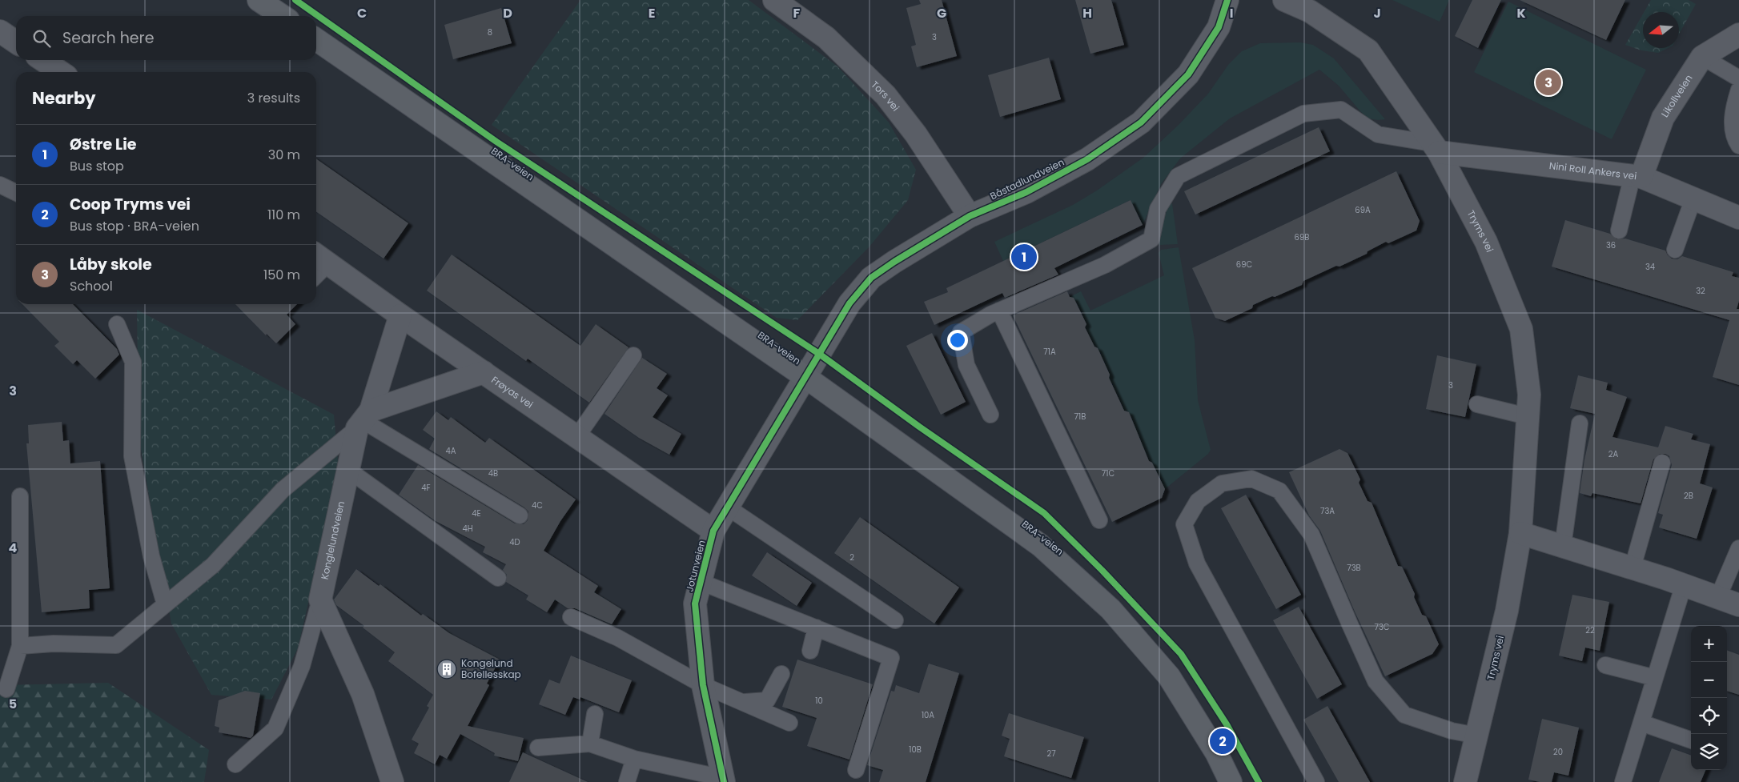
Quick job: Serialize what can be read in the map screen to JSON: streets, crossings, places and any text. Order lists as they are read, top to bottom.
{
  "streets": {
    "main road": ["BRA-veien"],
    "street": [
      "Tors vei",
      "Likollveien",
      "Nini Roll Ankers vei",
      "Båstadlundveien",
      "Tryms vei",
      "Frøyas vei",
      "Konglelundveien",
      "Jotunveien"
    ]
  },
  "crossings": [
    ["Tors vei", "Båstadlundveien"],
    ["Likollveien", "Nini Roll Ankers vei"],
    ["BRA-veien", "Båstadlundveien"],
    ["BRA-veien", "Jotunveien"],
    ["Nini Roll Ankers vei", "Tryms vei"],
    ["Båstadlundveien", "Jotunveien"],
    ["Frøyas vei", "Konglelundveien"],
    ["Frøyas vei", "Jotunveien"]
  ],
  "places": {
    "building": ["Kongelund Bofellesskap"]
  },
  "house_numbers": [
    "8",
    "3",
    "69A",
    "69B",
    "36",
    "69C",
    "34",
    "32",
    "71A",
    "3",
    "71B",
    "4A",
    "2A",
    "4B",
    "71C",
    "4F",
    "2B",
    "4C",
    "73A",
    "4E",
    "4H",
    "4D",
    "2",
    "73B",
    "73C",
    "22",
    "10",
    "10A",
    "10B",
    "20",
    "27"
  ],
  "north": "left",
  "page": {
    "search": "Search here",
    "pins": ["3", "1", "2"],
    "heading": ["Nearby", "3 results"],
    "list": [
      {
        "mark": "1",
        "name": "Østre Lie",
        "note": "Bus stop",
        "value": "30 m"
      },
      {
        "mark": "2",
        "name": "Coop Tryms vei",
        "note": "Bus stop · BRA-veien",
        "value": "110 m"
      },
      {
        "mark": "3",
        "name": "Låby skole",
        "note": "School",
        "value": "150 m"
      }
    ],
    "map_buttons": ["+", "−"]
  },
  "grid": {
    "columns": [
      "C",
      "D",
      "E",
      "F",
      "G",
      "H",
      "I",
      "J",
      "K"
    ],
    "rows": ["3", "4", "5"]
  }
}
